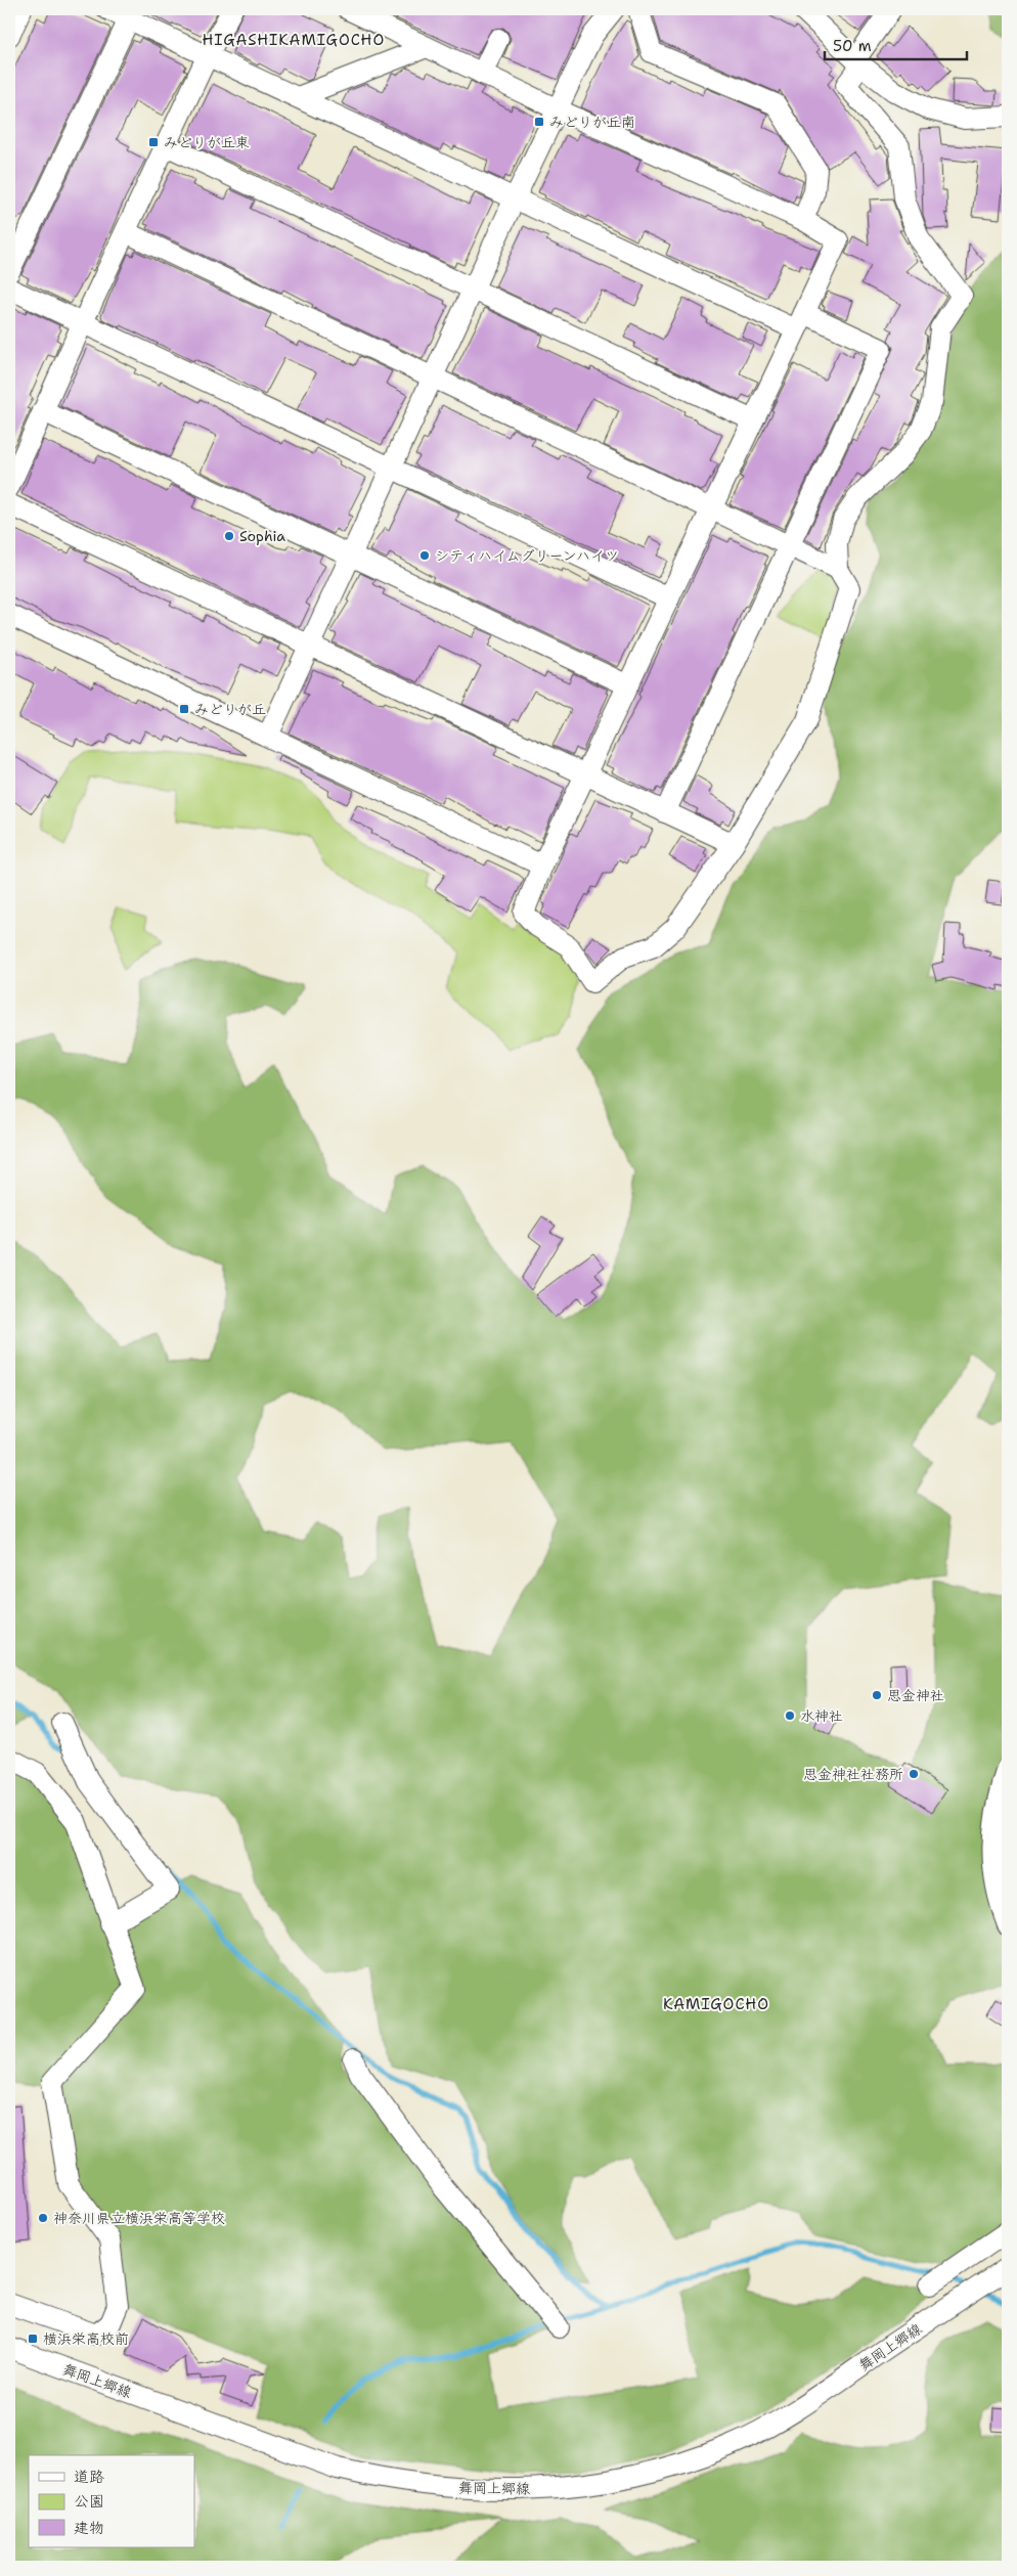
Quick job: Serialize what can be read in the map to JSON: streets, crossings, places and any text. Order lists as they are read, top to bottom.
{
  "streets": {
    "street": ["舞岡上郷線"]
  },
  "districts": ["HIGASHIKAMIGOCHO", "KAMIGOCHO"],
  "places": {
    "transit": [
      "みどりが丘南",
      "みどりが丘東",
      "みどりが丘",
      "横浜栄高校前"
    ],
    "other": [
      "Sophia",
      "シティハイムグリーンハイツ",
      "思金神社",
      "水神社",
      "思金神社社務所",
      "神奈川県立横浜栄高等学校"
    ]
  },
  "legend": ["道路", "公園", "建物"],
  "scale_bar": "50 m"
}
